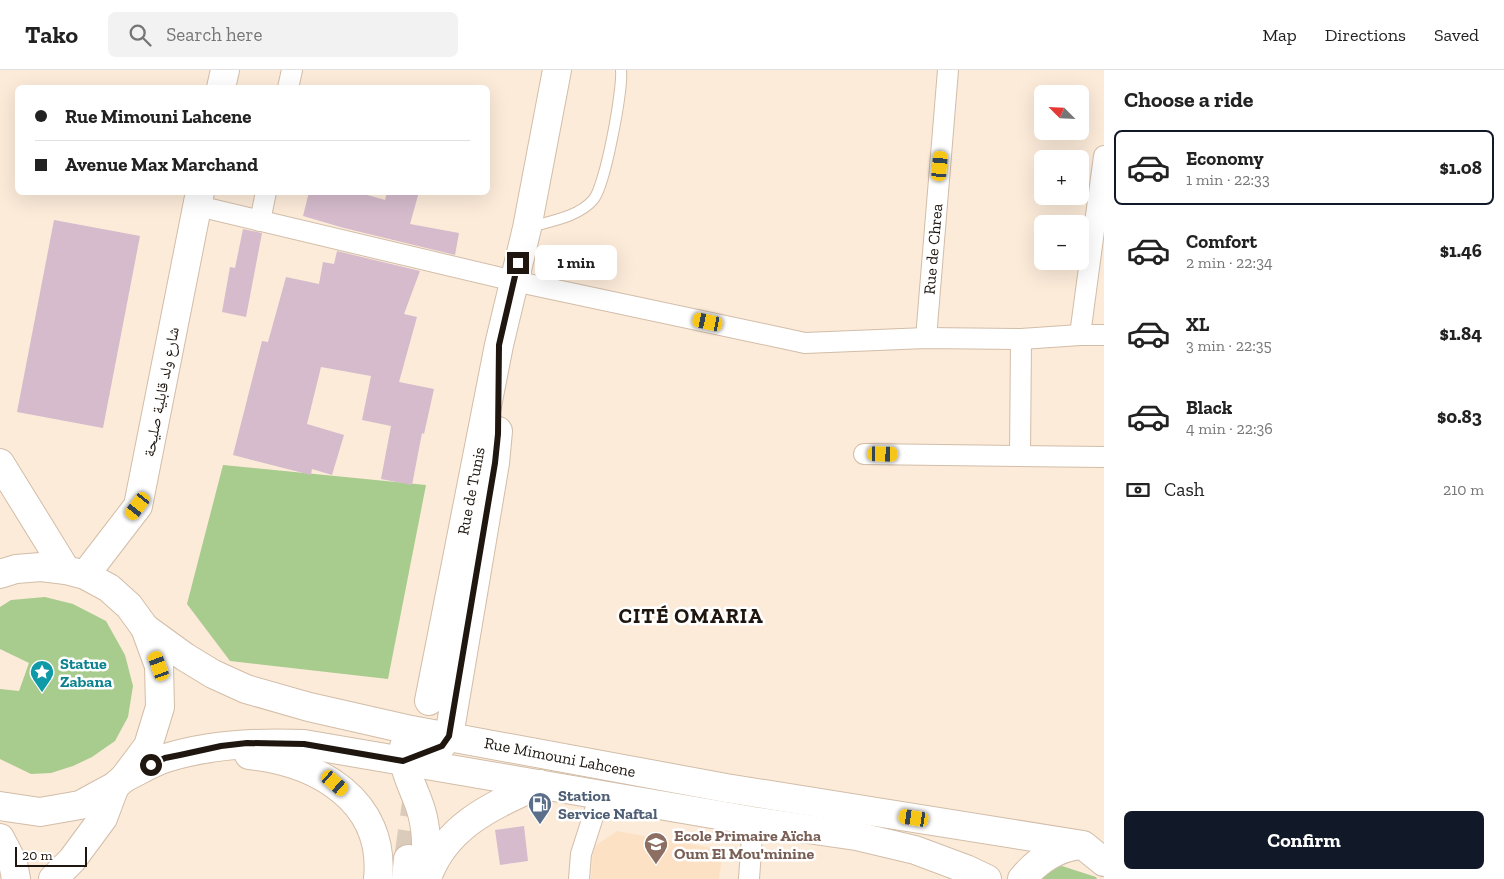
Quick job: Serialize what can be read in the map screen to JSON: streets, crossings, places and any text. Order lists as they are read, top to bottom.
{
  "streets": {
    "main road": ["شارع ولد قابلية صليحة", "Rue de Tunis", "Rue Mimouni Lahcene"],
    "street": ["Rue de Chrea"]
  },
  "crossings": [
    ["Rue de Tunis", "Rue Mimouni Lahcene"]
  ],
  "districts": ["CITÉ OMARIA"],
  "places": {
    "place": ["Statue Zabana"],
    "fuel station": ["Station Service Naftal"],
    "school or university": ["Ecole Primaire Aïcha Oum El Mou'minine"]
  },
  "scale_bar": "20 m",
  "north": "top left",
  "page": {
    "header": "Tako",
    "search": "Search here",
    "nav": ["Map", "Directions", "Saved"],
    "heading": "Choose a ride",
    "map_buttons": ["+", "−"],
    "banner": ["Rue Mimouni Lahcene", "Avenue Max Marchand"],
    "list": [
      {
        "name": "Economy",
        "note": "1 min · 22:33",
        "value": "$1.08"
      },
      {
        "name": "Comfort",
        "note": "2 min · 22:34",
        "value": "$1.46"
      },
      {
        "name": "XL",
        "note": "3 min · 22:35",
        "value": "$1.84"
      },
      {
        "name": "Black",
        "note": "4 min · 22:36",
        "value": "$0.83"
      }
    ],
    "bubble": "1 min",
    "pay": ["Cash", "210 m"],
    "buttons": "Confirm",
    "scale": "20 m"
  }
}
